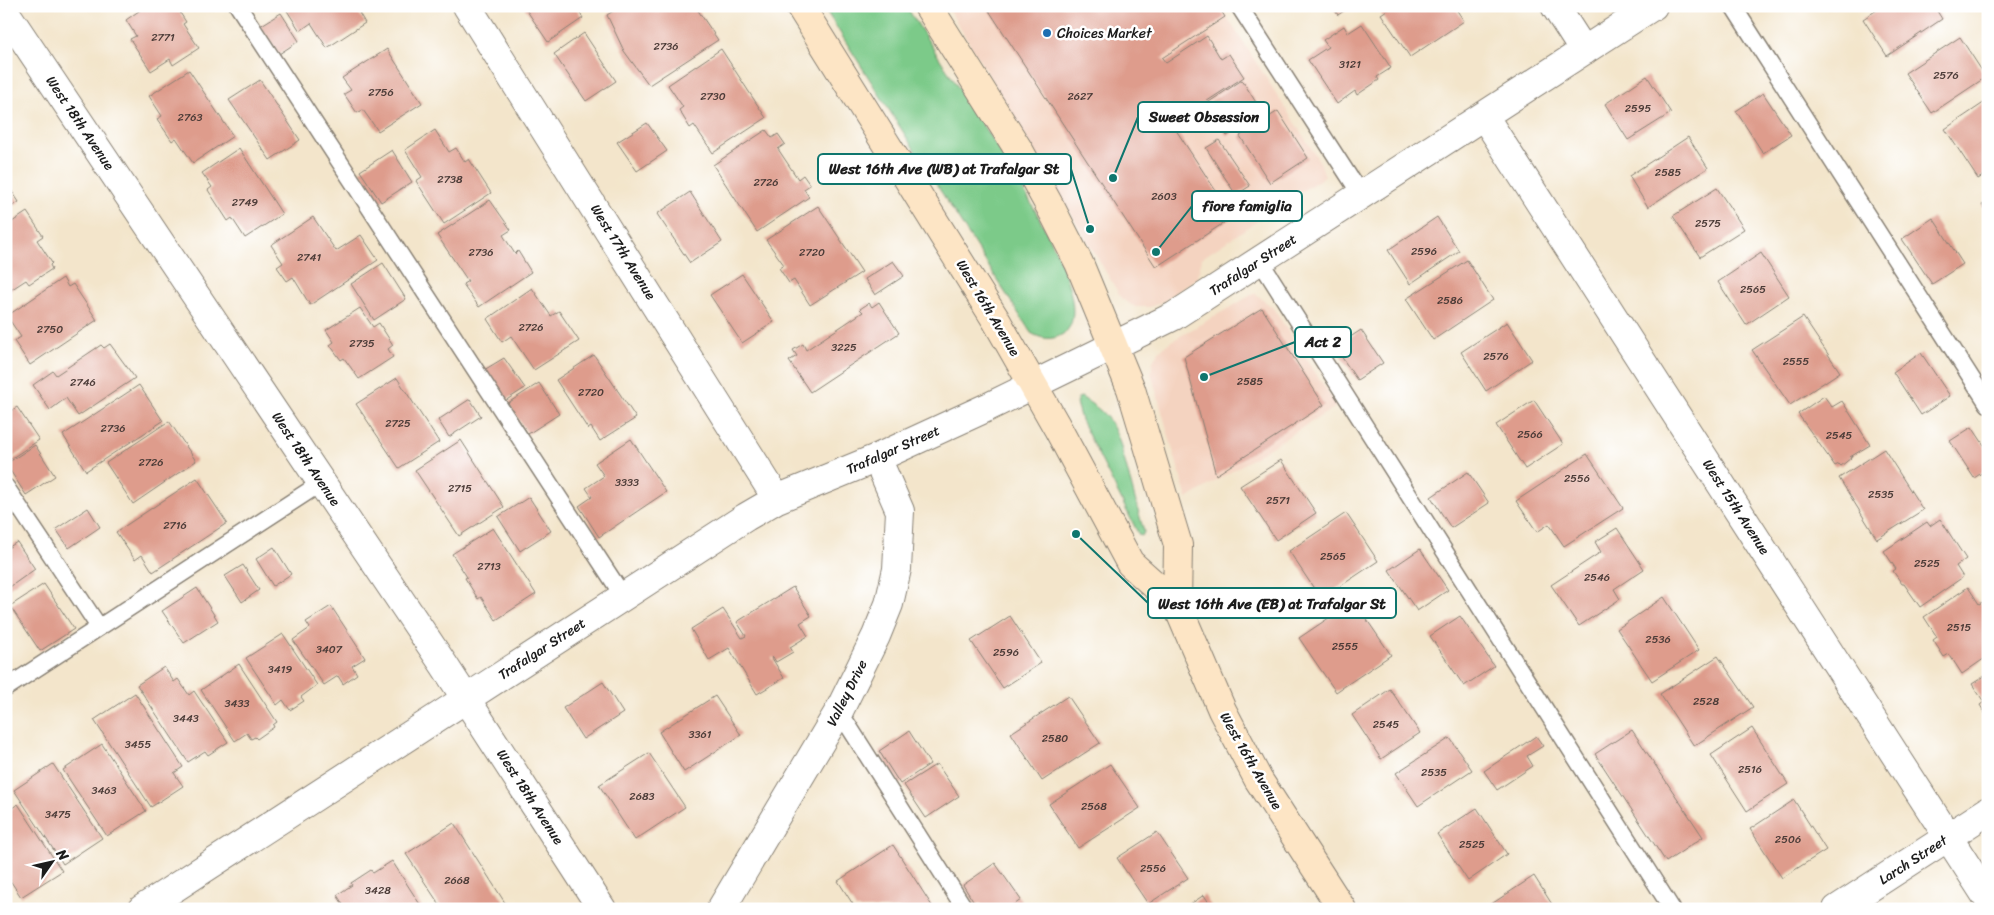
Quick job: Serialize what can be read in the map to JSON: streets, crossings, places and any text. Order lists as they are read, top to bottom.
{
  "streets": {
    "main road": ["West 16th Avenue"],
    "street": [
      "West 18th Avenue",
      "West 17th Avenue",
      "Trafalgar Street",
      "West 15th Avenue",
      "Valley Drive",
      "Larch Street"
    ]
  },
  "crossings": [
    ["West 18th Avenue", "Trafalgar Street"],
    ["West 17th Avenue", "Trafalgar Street"],
    ["Trafalgar Street", "West 16th Avenue"],
    ["Trafalgar Street", "West 15th Avenue"],
    ["Trafalgar Street", "Valley Drive"],
    ["West 15th Avenue", "Larch Street"]
  ],
  "places": [
    "Choices Market",
    "Sweet Obsession",
    "West 16th Ave (WB) at Trafalgar St",
    "fiore famiglia",
    "Act 2",
    "West 16th Ave (EB) at Trafalgar St"
  ],
  "house_numbers": [
    "2771",
    "2736",
    "3121",
    "2576",
    "2756",
    "2730",
    "2627",
    "2595",
    "2763",
    "2585",
    "2738",
    "2726",
    "2603",
    "2749",
    "2575",
    "2596",
    "2736",
    "2720",
    "2741",
    "2565",
    "2586",
    "2726",
    "2750",
    "2735",
    "3225",
    "2576",
    "2555",
    "2585",
    "2746",
    "2720",
    "2725",
    "2736",
    "2566",
    "2545",
    "2726",
    "2556",
    "3333",
    "2715",
    "2535",
    "2571",
    "2716",
    "2565",
    "2525",
    "2713",
    "2546",
    "2515",
    "2536",
    "2555",
    "3407",
    "2596",
    "3419",
    "2528",
    "3433",
    "3443",
    "2545",
    "3361",
    "2580",
    "3455",
    "2516",
    "2535",
    "3463",
    "2683",
    "2568",
    "3475",
    "2506",
    "2525",
    "2556",
    "2668",
    "3428"
  ],
  "north": "top right"
}
